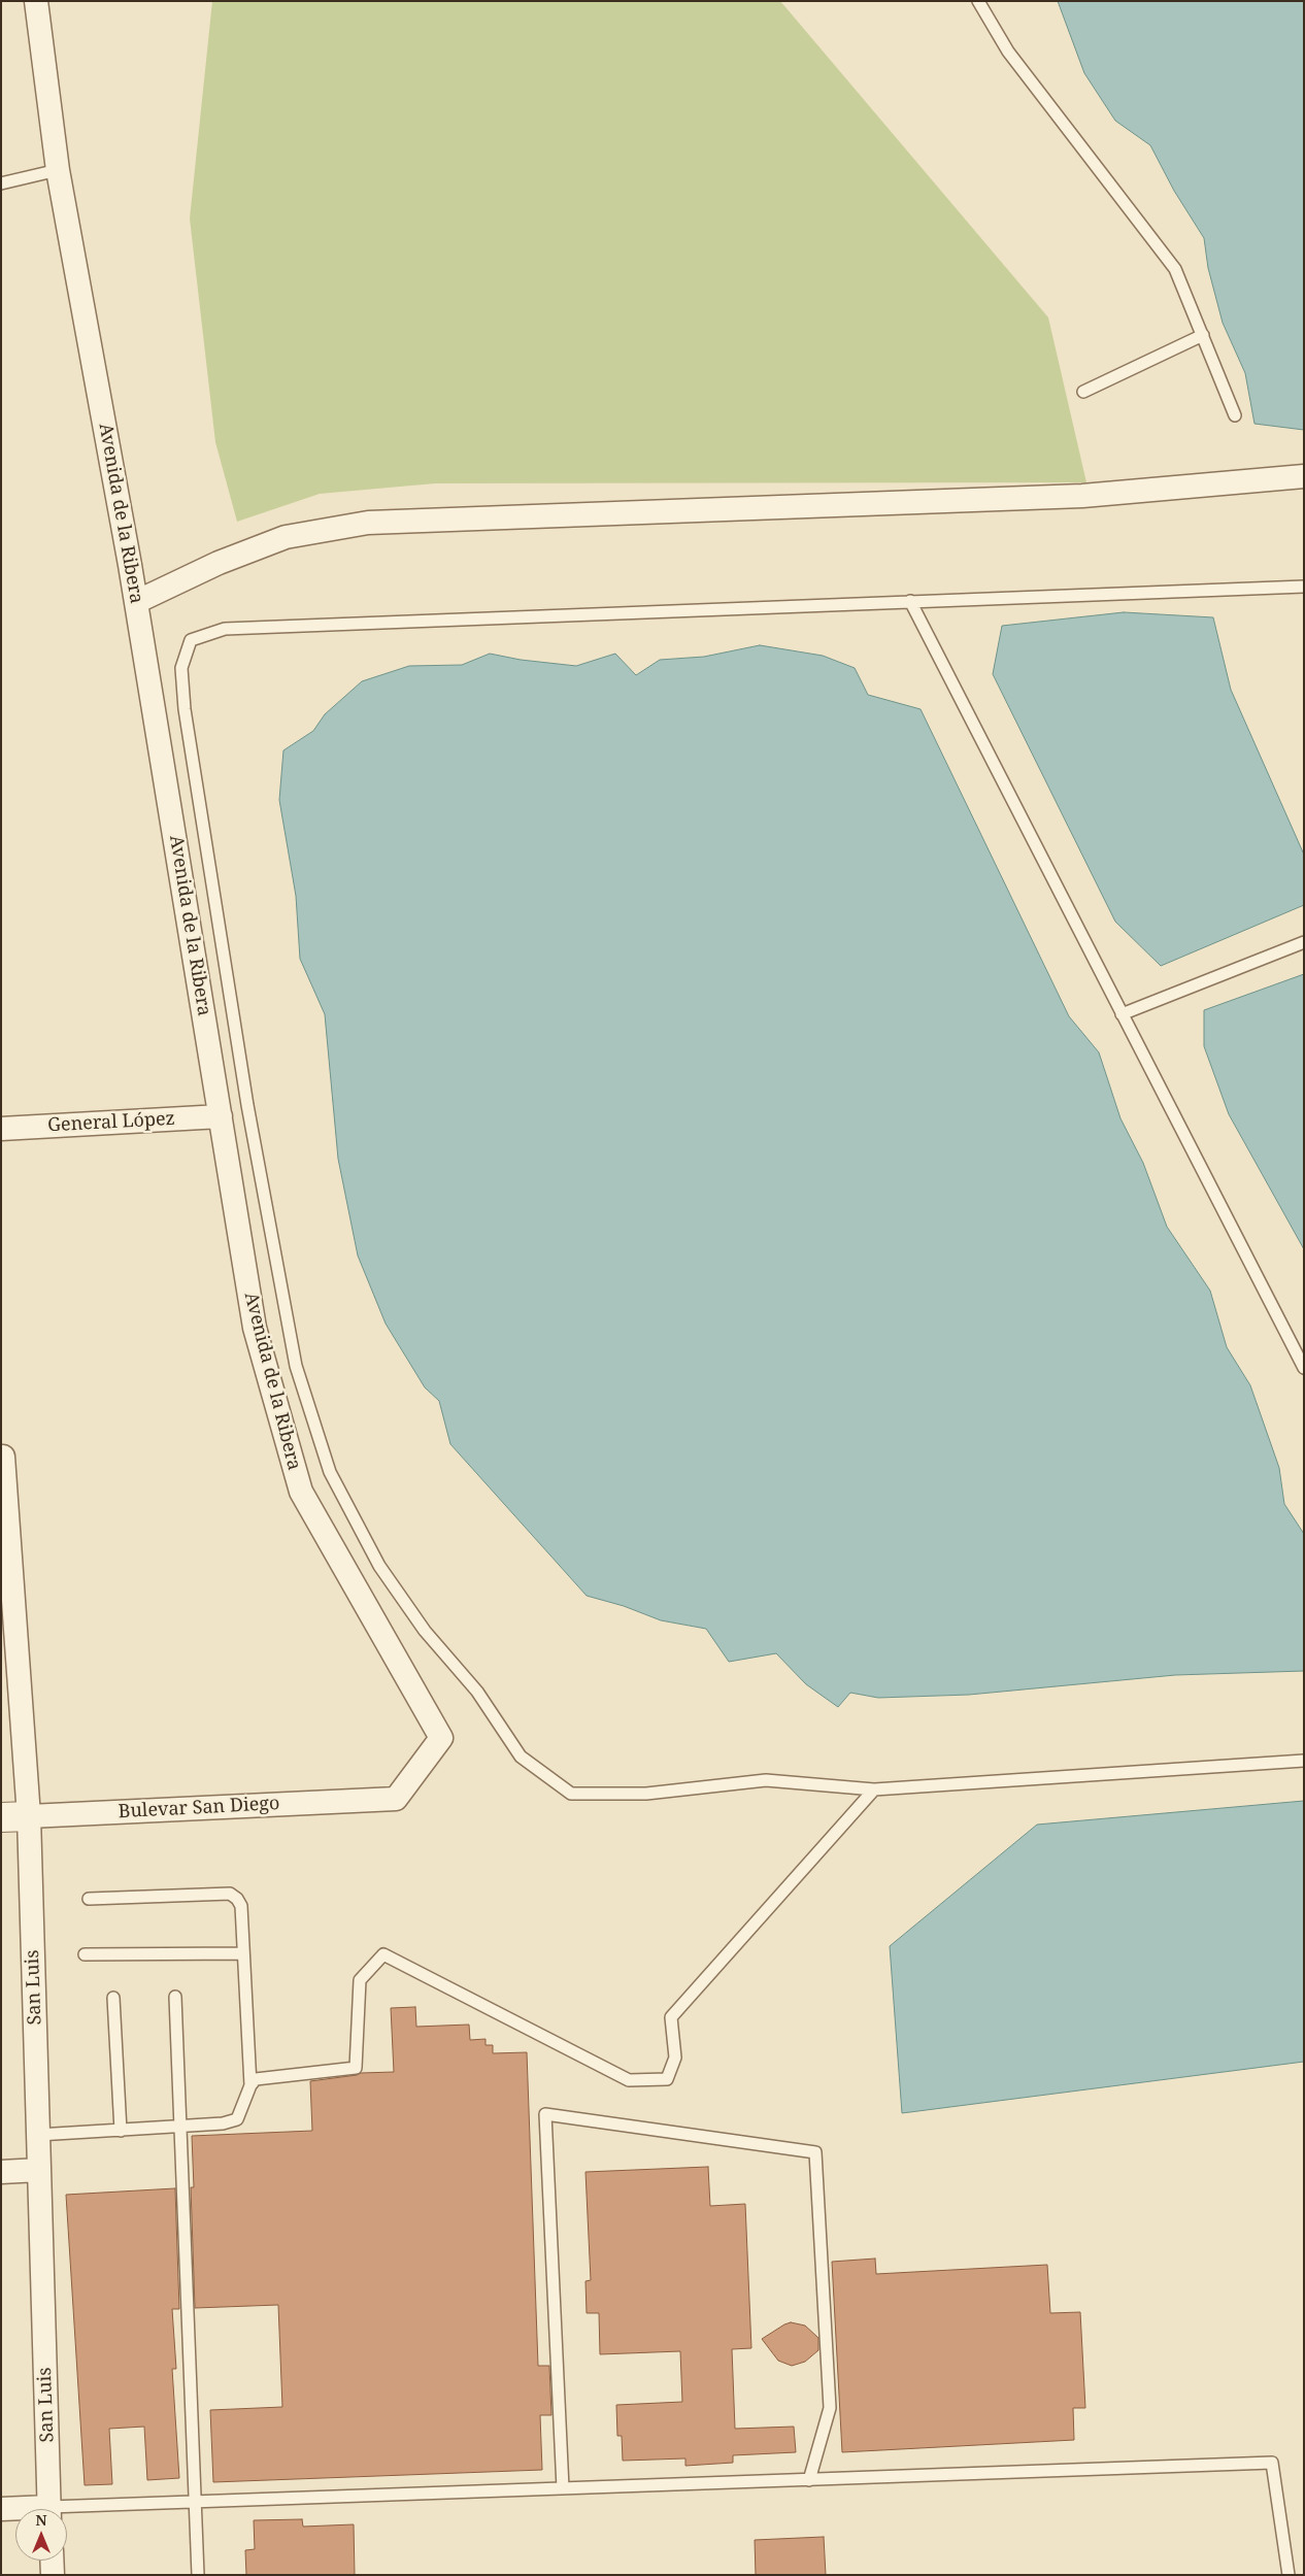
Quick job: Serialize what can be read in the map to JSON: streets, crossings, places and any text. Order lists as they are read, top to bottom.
{
  "streets": {
    "street": [
      "Avenida de la Ribera",
      "General López",
      "Bulevar San Diego",
      "San Luis"
    ]
  },
  "crossings": [
    ["Avenida de la Ribera", "General López"],
    ["Avenida de la Ribera", "Bulevar San Diego"],
    ["Bulevar San Diego", "San Luis"]
  ],
  "north": "top"
}
